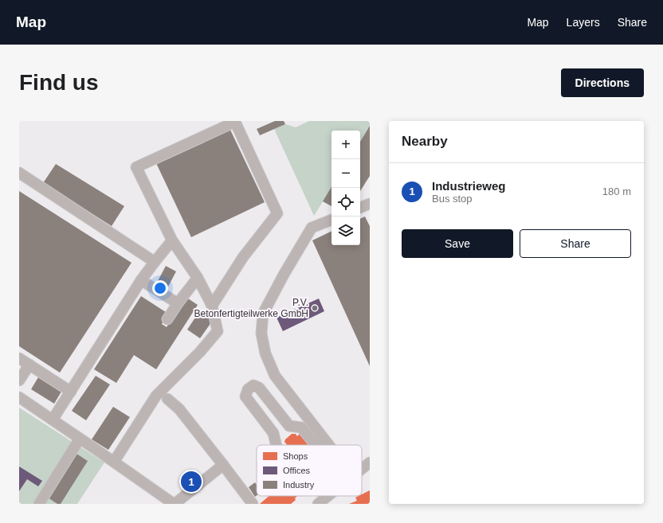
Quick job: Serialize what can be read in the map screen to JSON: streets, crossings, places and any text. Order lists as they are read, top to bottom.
{
  "places": ["P.V. Betonfertigteilwerke GmbH"],
  "legend": ["Shops", "Offices", "Industry"],
  "page": {
    "header": "Map",
    "nav": ["Map", "Layers", "Share"],
    "buttons": [
      "Directions",
      ["Save", "Share"]
    ],
    "title": "Find us",
    "heading": "Nearby",
    "map_buttons": ["+", "−"],
    "list": [
      {
        "mark": "1",
        "name": "Industrieweg",
        "note": "Bus stop",
        "value": "180 m"
      }
    ],
    "pins": "1"
  }
}
